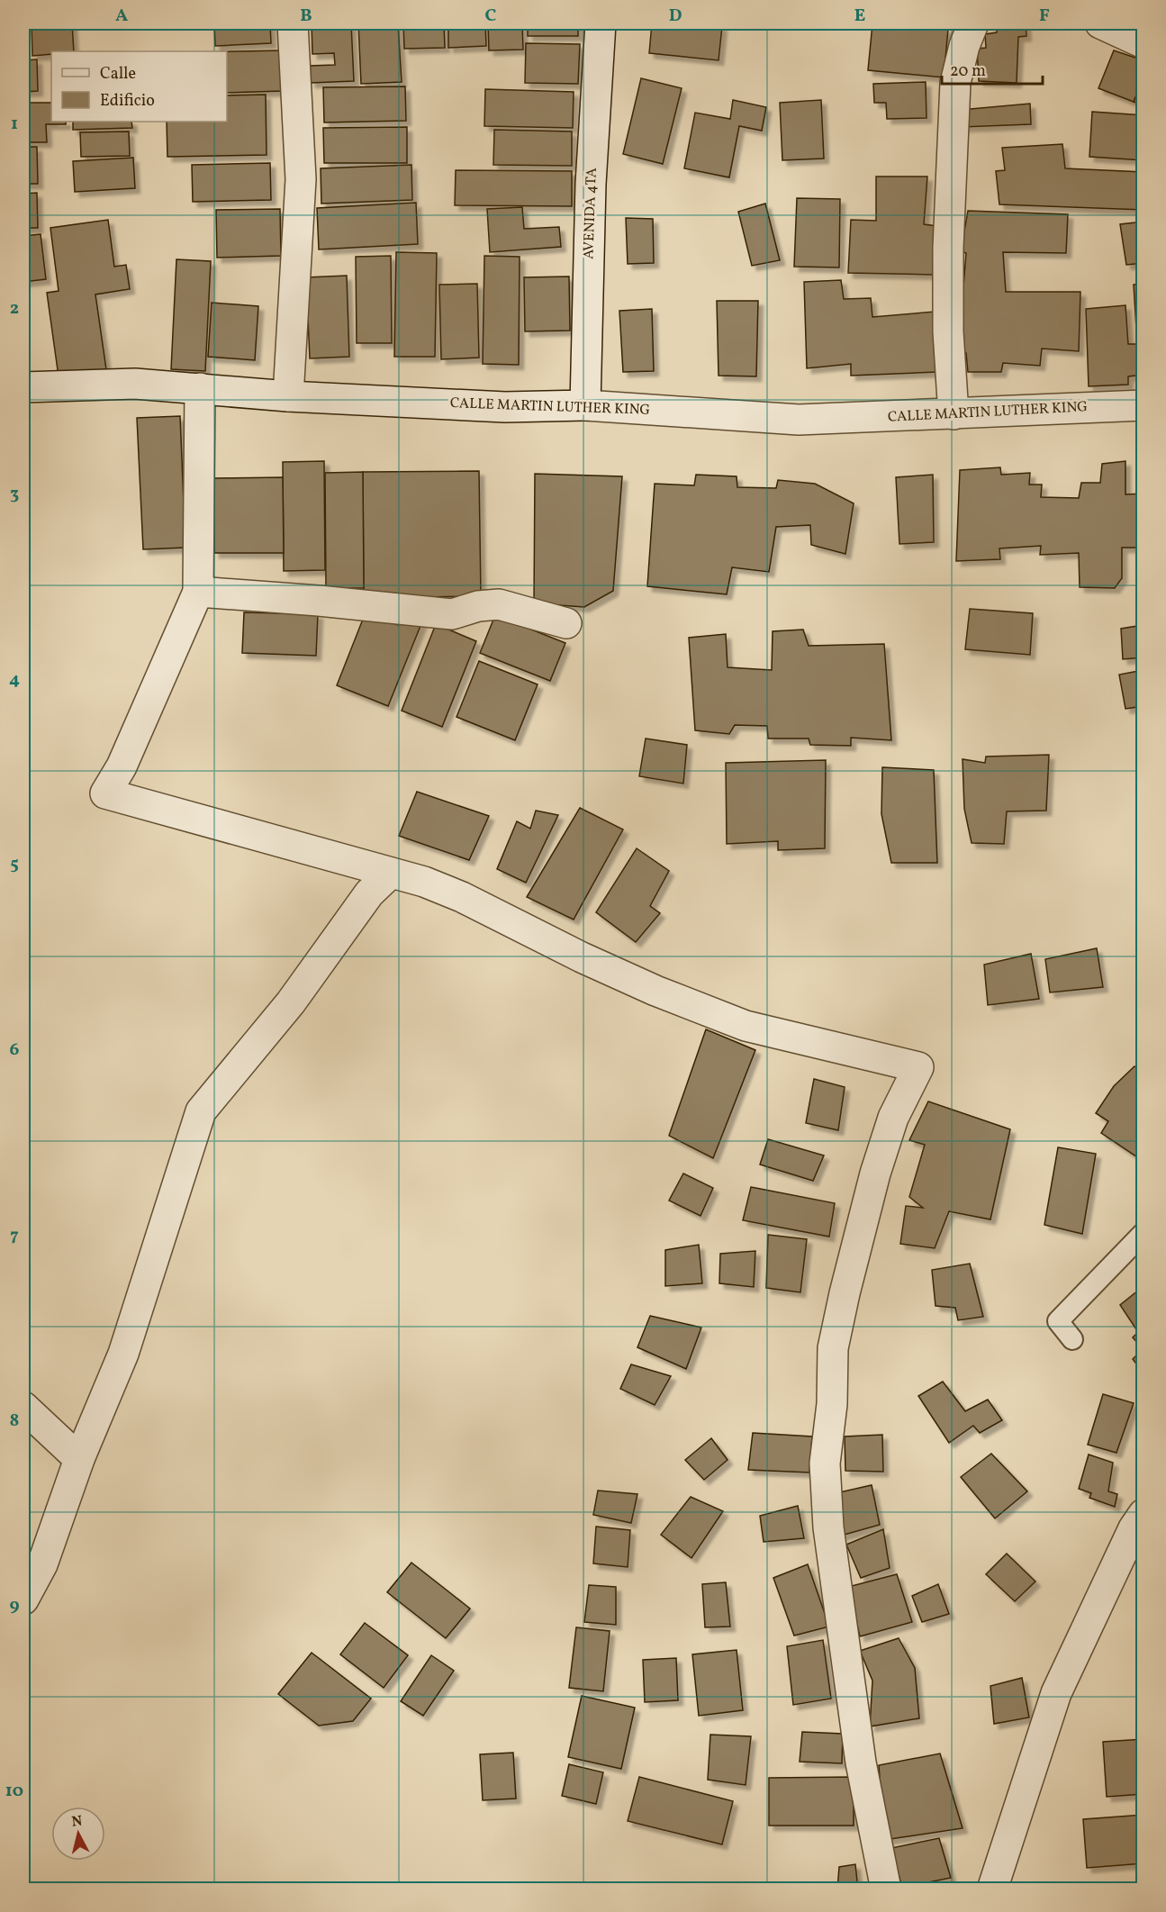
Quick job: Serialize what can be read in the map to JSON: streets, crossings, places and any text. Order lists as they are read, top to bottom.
{
  "streets": {
    "street": ["AVENIDA 4TA", "CALLE MARTIN LUTHER KING"]
  },
  "crossings": [
    ["AVENIDA 4TA", "CALLE MARTIN LUTHER KING"]
  ],
  "legend": ["Calle", "Edificio"],
  "scale_bar": "20 m",
  "north": "top",
  "grid": {
    "columns": [
      "A",
      "B",
      "C",
      "D",
      "E",
      "F"
    ],
    "rows": [
      "1",
      "2",
      "3",
      "4",
      "5",
      "6",
      "7",
      "8",
      "9",
      "10"
    ]
  }
}
